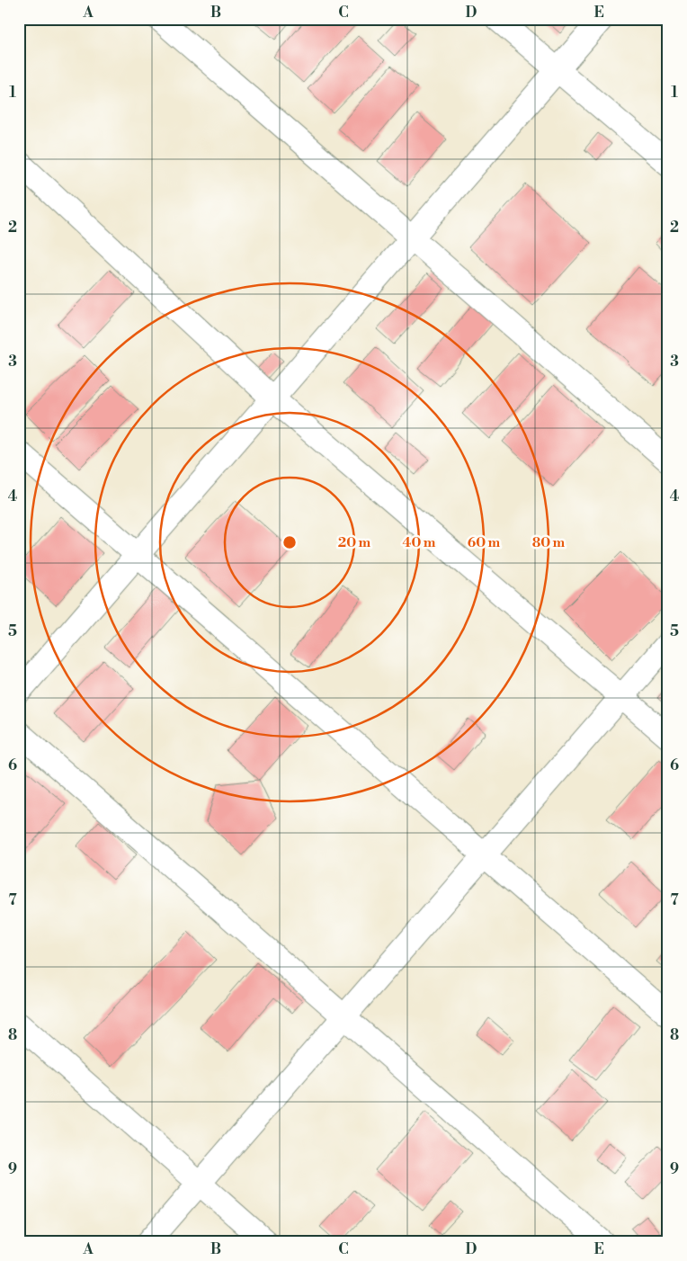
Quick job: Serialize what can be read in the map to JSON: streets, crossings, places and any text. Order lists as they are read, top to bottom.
{
  "grid": {
    "columns": [
      "A",
      "B",
      "C",
      "D",
      "E"
    ],
    "rows": [
      "1",
      "2",
      "3",
      "4",
      "5",
      "6",
      "7",
      "8",
      "9"
    ]
  },
  "rings": [
    "20 m",
    "40 m",
    "60 m",
    "80 m"
  ]
}
